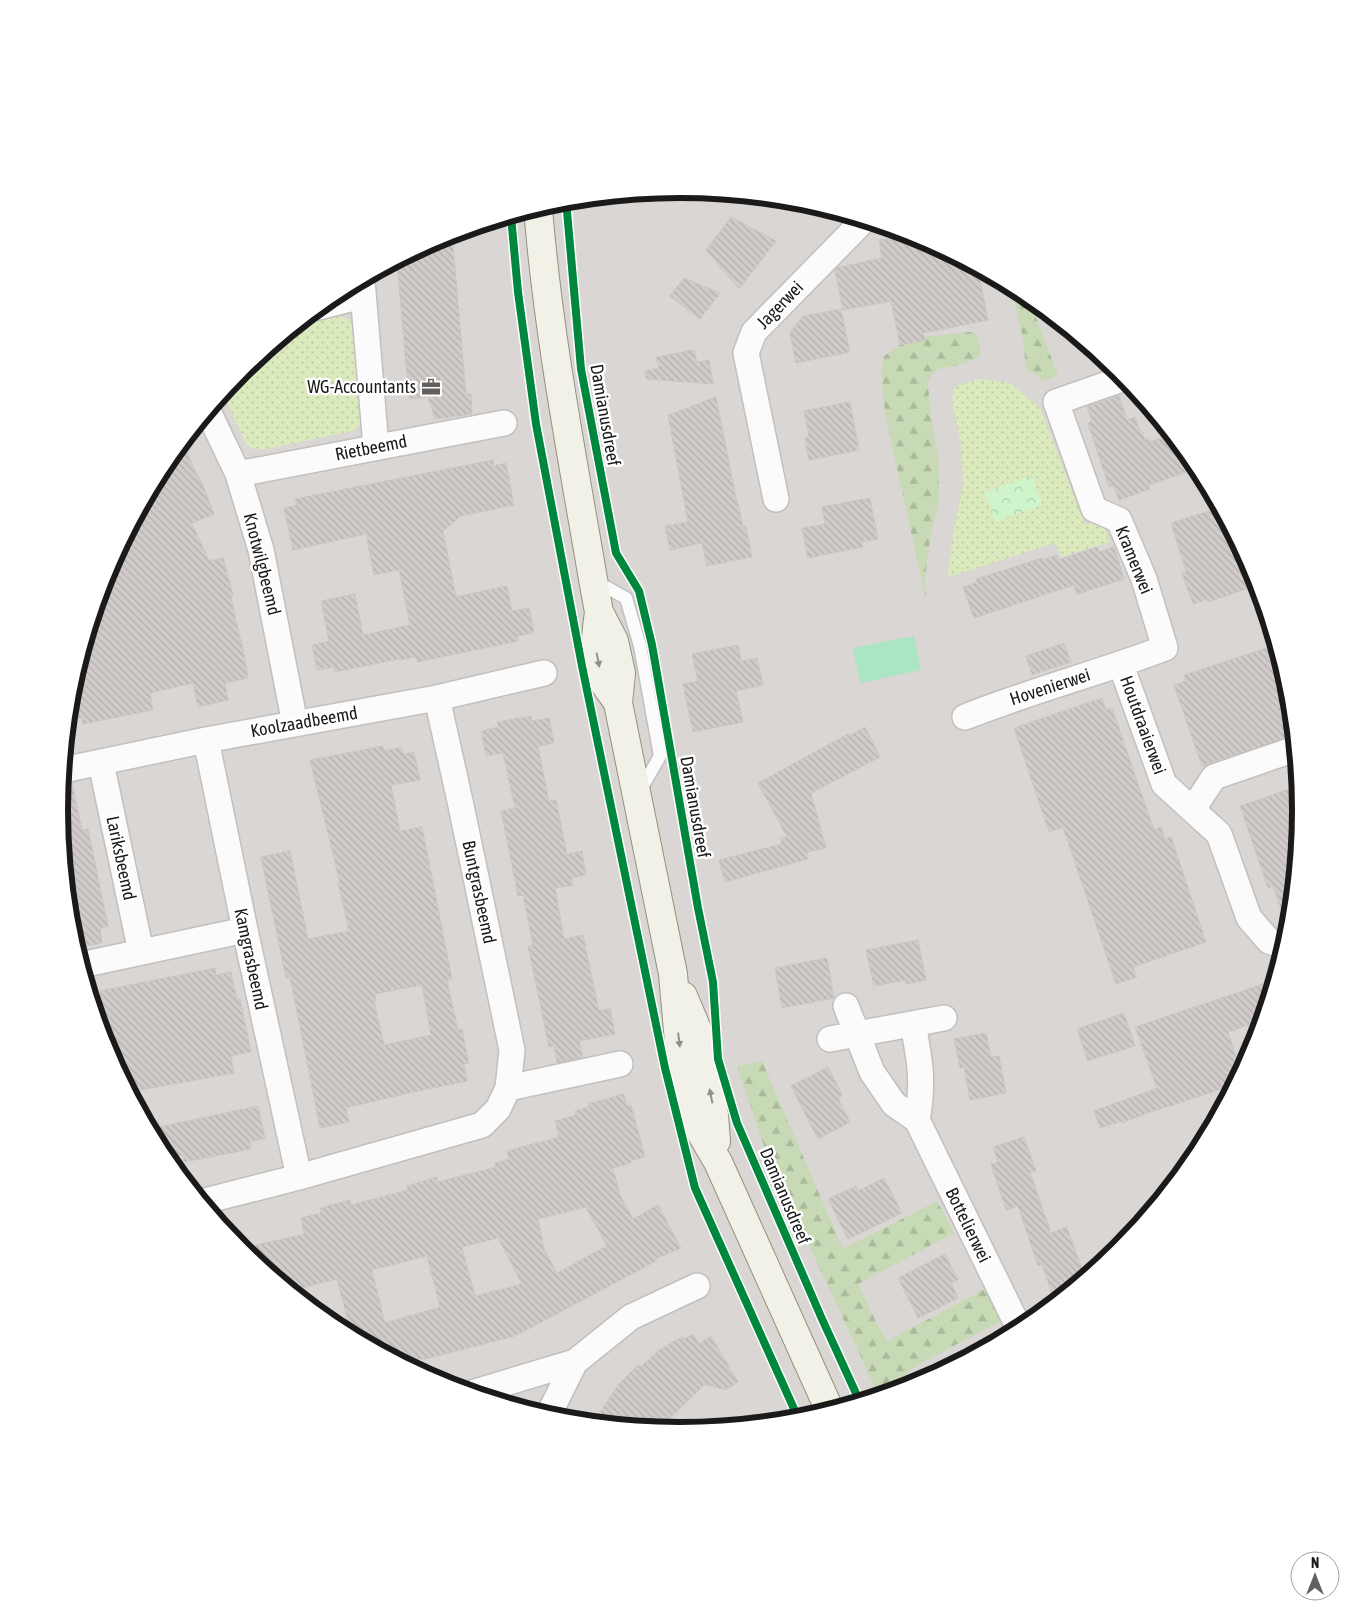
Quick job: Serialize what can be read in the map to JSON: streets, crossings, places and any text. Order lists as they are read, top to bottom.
{
  "streets": {
    "street": [
      "Jagerwei",
      "Rietbeemd",
      "Kramerwei",
      "Knotwilgbeemd",
      "Hovenierwei",
      "Koolzaadbeemd",
      "Houtdraaierwei",
      "Lariksbeemd",
      "Buntgrasbeemd",
      "Kamgrasbeemd",
      "Bottelierwei"
    ],
    "lane": ["Damianusdreef"]
  },
  "crossings": [
    ["Rietbeemd", "Knotwilgbeemd"],
    ["Kramerwei", "Hovenierwei"],
    ["Knotwilgbeemd", "Koolzaadbeemd"],
    ["Hovenierwei", "Houtdraaierwei"],
    ["Koolzaadbeemd", "Lariksbeemd"],
    ["Koolzaadbeemd", "Buntgrasbeemd"],
    ["Koolzaadbeemd", "Kamgrasbeemd"],
    ["Buntgrasbeemd", "Kamgrasbeemd"]
  ],
  "places": {
    "office": ["WG-Accountants"]
  },
  "north": "top"
}
